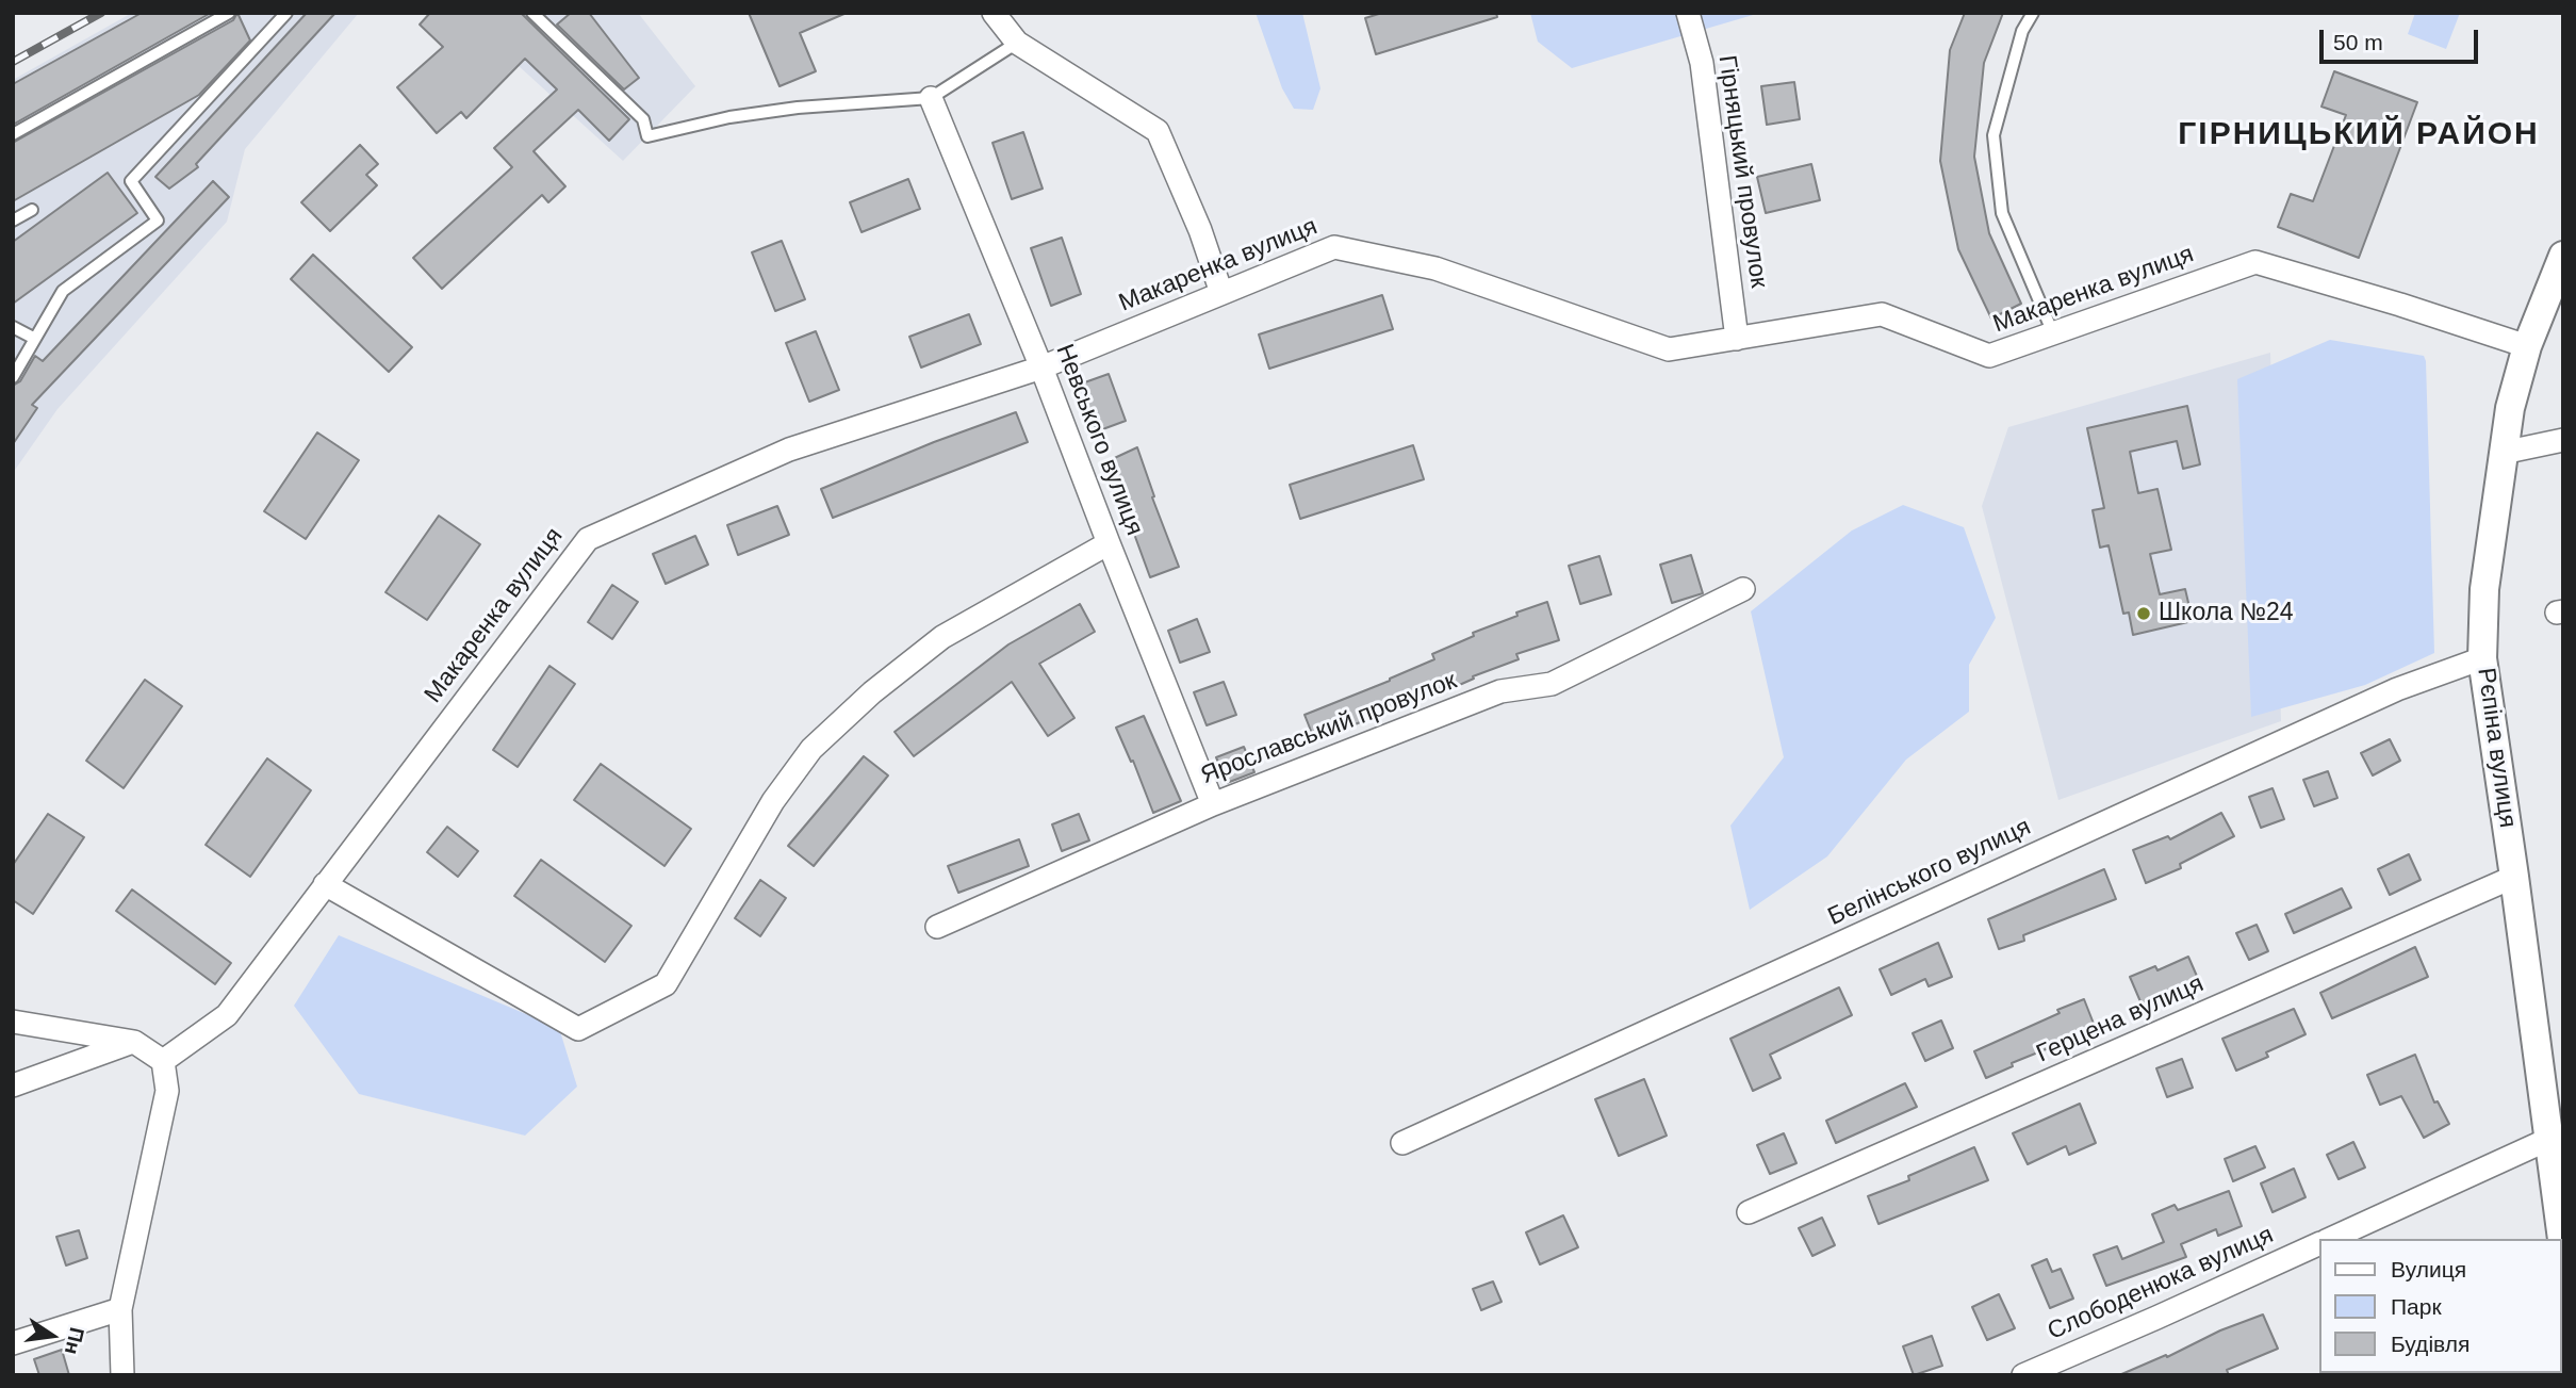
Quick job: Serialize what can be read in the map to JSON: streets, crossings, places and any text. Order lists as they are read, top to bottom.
{
  "streets": {
    "street": [
      "Гірняцький провулок",
      "Макаренка вулиця",
      "Невського вулиця",
      "Ярославський провулок",
      "Рєпіна вулиця",
      "Белінського вулиця",
      "Герцена вулиця",
      "Слободенюка вулиця"
    ]
  },
  "crossings": [
    ["Гірняцький провулок", "Макаренка вулиця"],
    ["Макаренка вулиця", "Невського вулиця"],
    ["Макаренка вулиця", "Рєпіна вулиця"],
    ["Невського вулиця", "Ярославський провулок"],
    ["Рєпіна вулиця", "Белінського вулиця"],
    ["Рєпіна вулиця", "Герцена вулиця"],
    ["Рєпіна вулиця", "Слободенюка вулиця"]
  ],
  "districts": ["ГІРНИЦЬКИЙ РАЙОН"],
  "places": ["Школа №24"],
  "legend": ["Вулиця", "Парк", "Будівля"],
  "scale_bar": "50 m",
  "north": "right"
}
